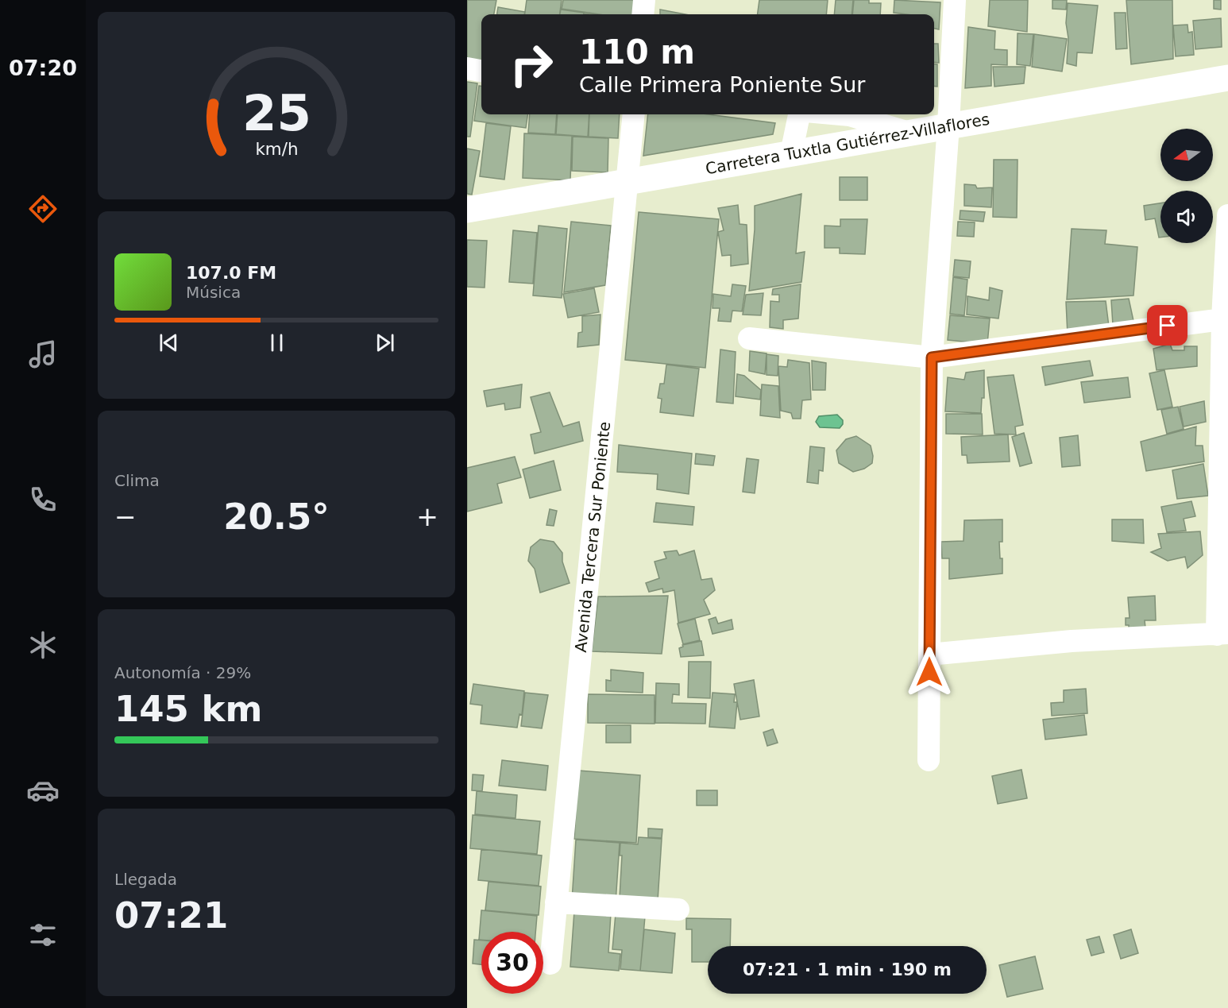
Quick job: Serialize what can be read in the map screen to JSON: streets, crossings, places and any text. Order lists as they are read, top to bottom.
{
  "streets": {
    "main road": ["Carretera Tuxtla Gutiérrez-Villaflores"],
    "street": ["Avenida Tercera Sur Poniente"]
  },
  "crossings": [
    ["Carretera Tuxtla Gutiérrez-Villaflores", "Avenida Tercera Sur Poniente"]
  ],
  "north": "left",
  "page": {
    "tabs": "07:20",
    "turn": ["110 m", "Calle Primera Poniente Sur"],
    "song": ["107.0 FM", "Música"],
    "tile": [
      "Clima",
      ["Autonomía · 29%", "145 km"],
      ["Llegada", "07:21"]
    ],
    "heat": ["−", "20.5°", "+"],
    "limit": "30",
    "trip": "07:21 · 1 min · 190 m",
    "gauge": ["25", "km/h"]
  }
}
